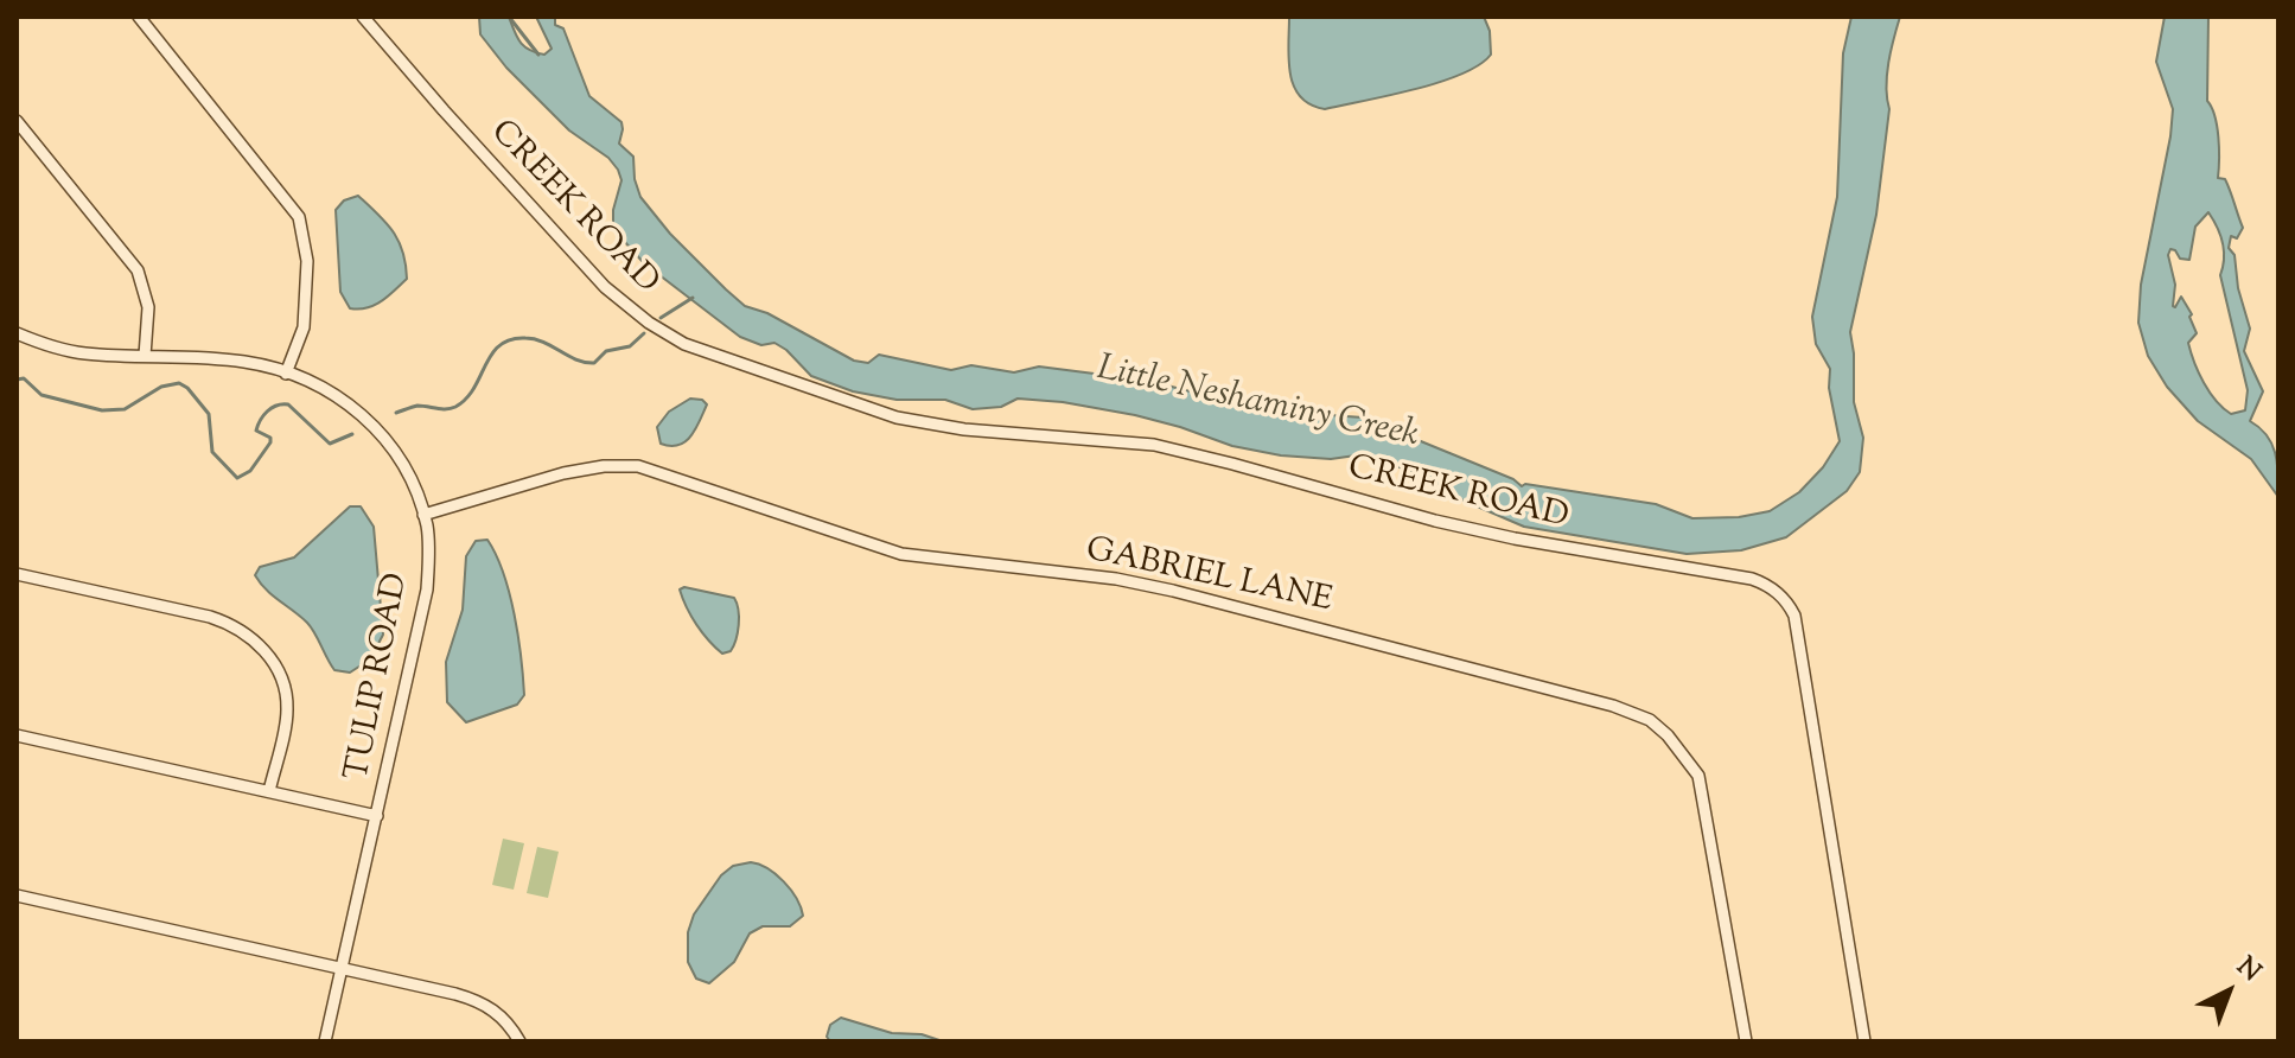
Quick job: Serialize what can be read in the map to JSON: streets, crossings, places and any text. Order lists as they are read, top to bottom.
{
  "streets": {
    "street": ["CREEK ROAD", "GABRIEL LANE", "TULIP ROAD"]
  },
  "crossings": [
    ["GABRIEL LANE", "TULIP ROAD"]
  ],
  "water": ["Little Neshaminy Creek"],
  "north": "top right"
}
